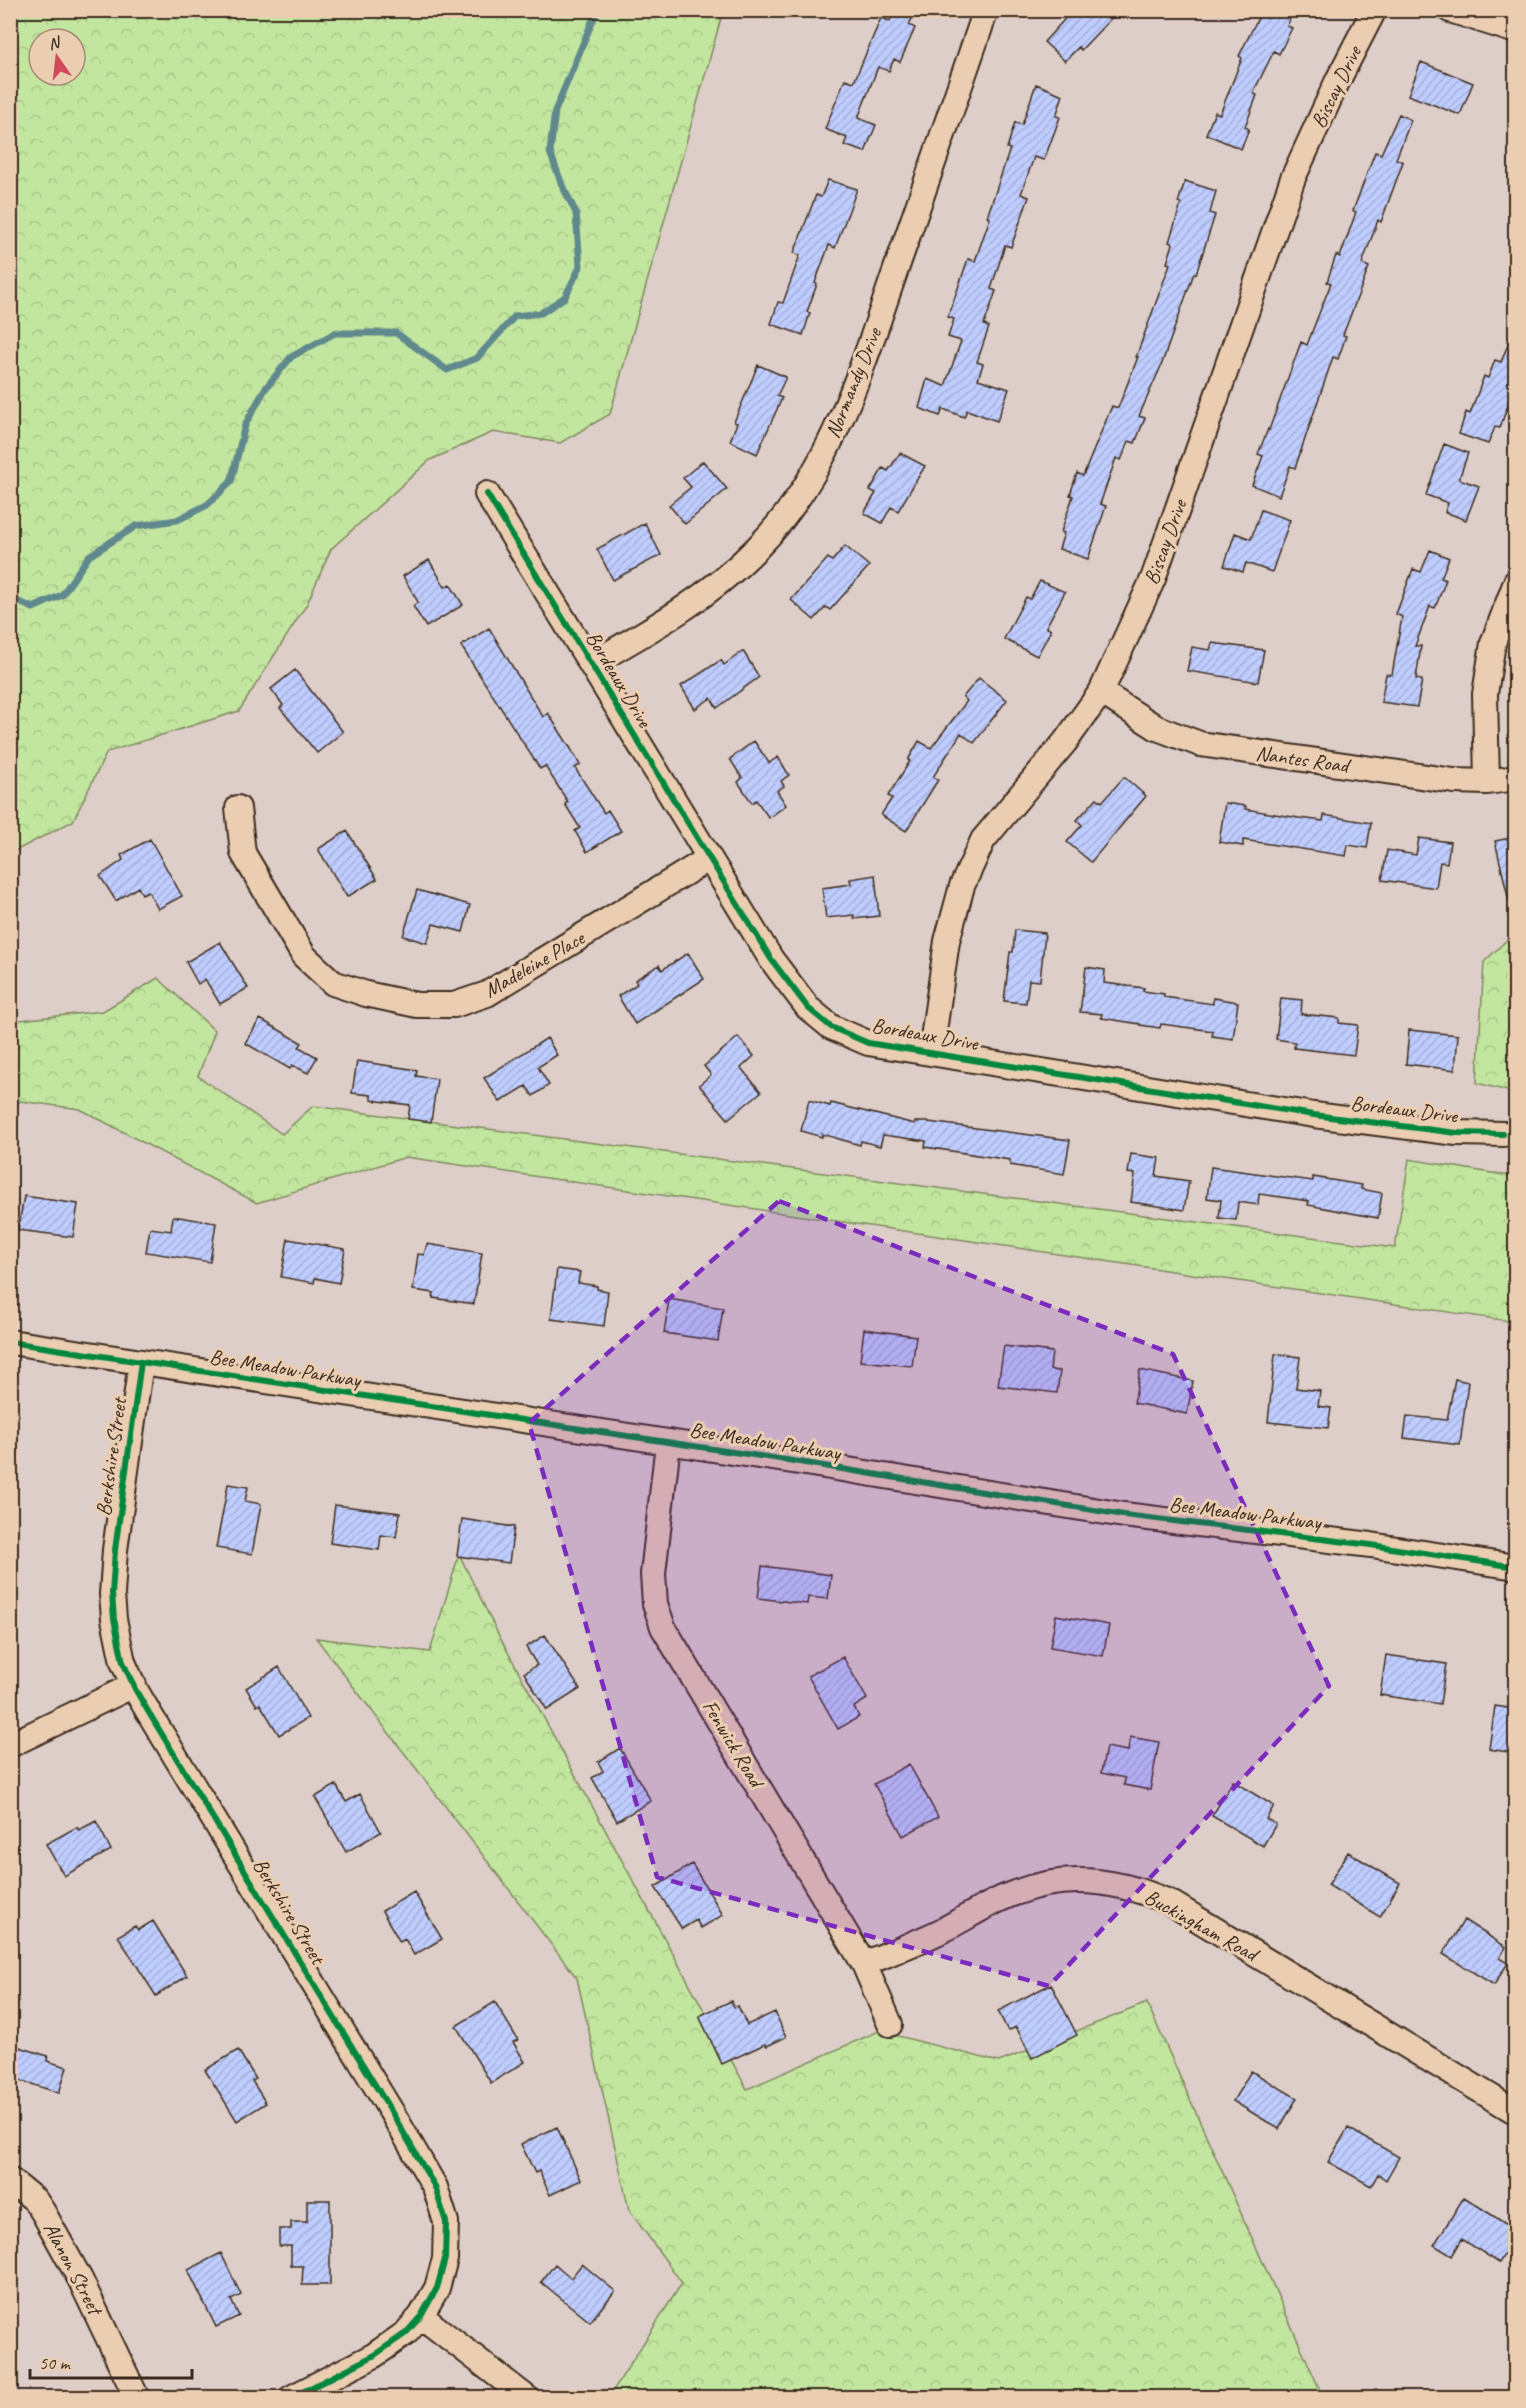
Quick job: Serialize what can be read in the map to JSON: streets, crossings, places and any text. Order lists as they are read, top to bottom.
{
  "streets": {
    "street": [
      "Biscay Drive",
      "Normandy Drive",
      "Bordeaux Drive",
      "Nantes Road",
      "Madeleine Place",
      "Bee Meadow Parkway",
      "Berkshire Street",
      "Fenwick Road",
      "Buckingham Road",
      "Alanon Street"
    ]
  },
  "crossings": [
    ["Biscay Drive", "Bordeaux Drive"],
    ["Biscay Drive", "Nantes Road"],
    ["Normandy Drive", "Bordeaux Drive"],
    ["Bordeaux Drive", "Madeleine Place"],
    ["Bee Meadow Parkway", "Berkshire Street"],
    ["Bee Meadow Parkway", "Fenwick Road"],
    ["Fenwick Road", "Buckingham Road"]
  ],
  "scale_bar": "50 m",
  "north": "top"
}
